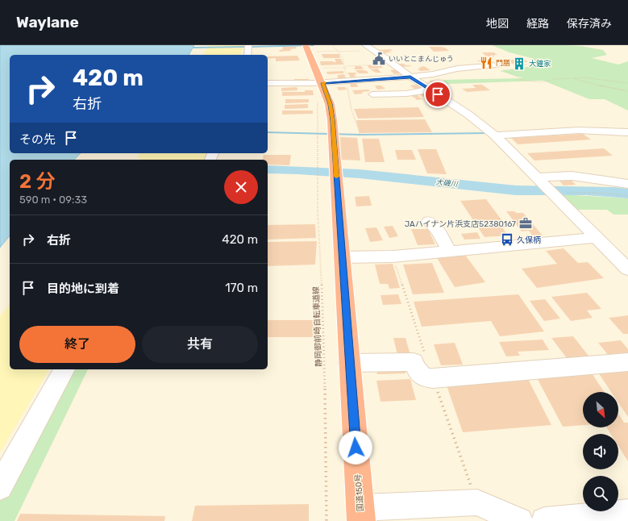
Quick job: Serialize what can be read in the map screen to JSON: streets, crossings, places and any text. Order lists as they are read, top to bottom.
{
  "streets": {
    "highway": ["国道150号"],
    "path": ["静岡御前崎自転車道線"]
  },
  "water": ["大磯川"],
  "places": {
    "public building": ["いいとこまんじゅう"],
    "restaurant": ["門膳"],
    "building": ["大鐘家"],
    "office": ["JAハイナン片浜支店52380167"],
    "bus stop": ["久保柄"]
  },
  "north": "bottom right",
  "page": {
    "header": "Waylane",
    "nav": ["地図", "経路", "保存済み"],
    "turn": ["420 m", "右折"],
    "then": "その先",
    "heading": ["2 分", "590 m · 09:33"],
    "list": [
      {
        "name": "右折",
        "value": "420 m"
      },
      {
        "name": "目的地に到着",
        "value": "170 m"
      }
    ],
    "buttons": ["終了", "共有"]
  }
}
